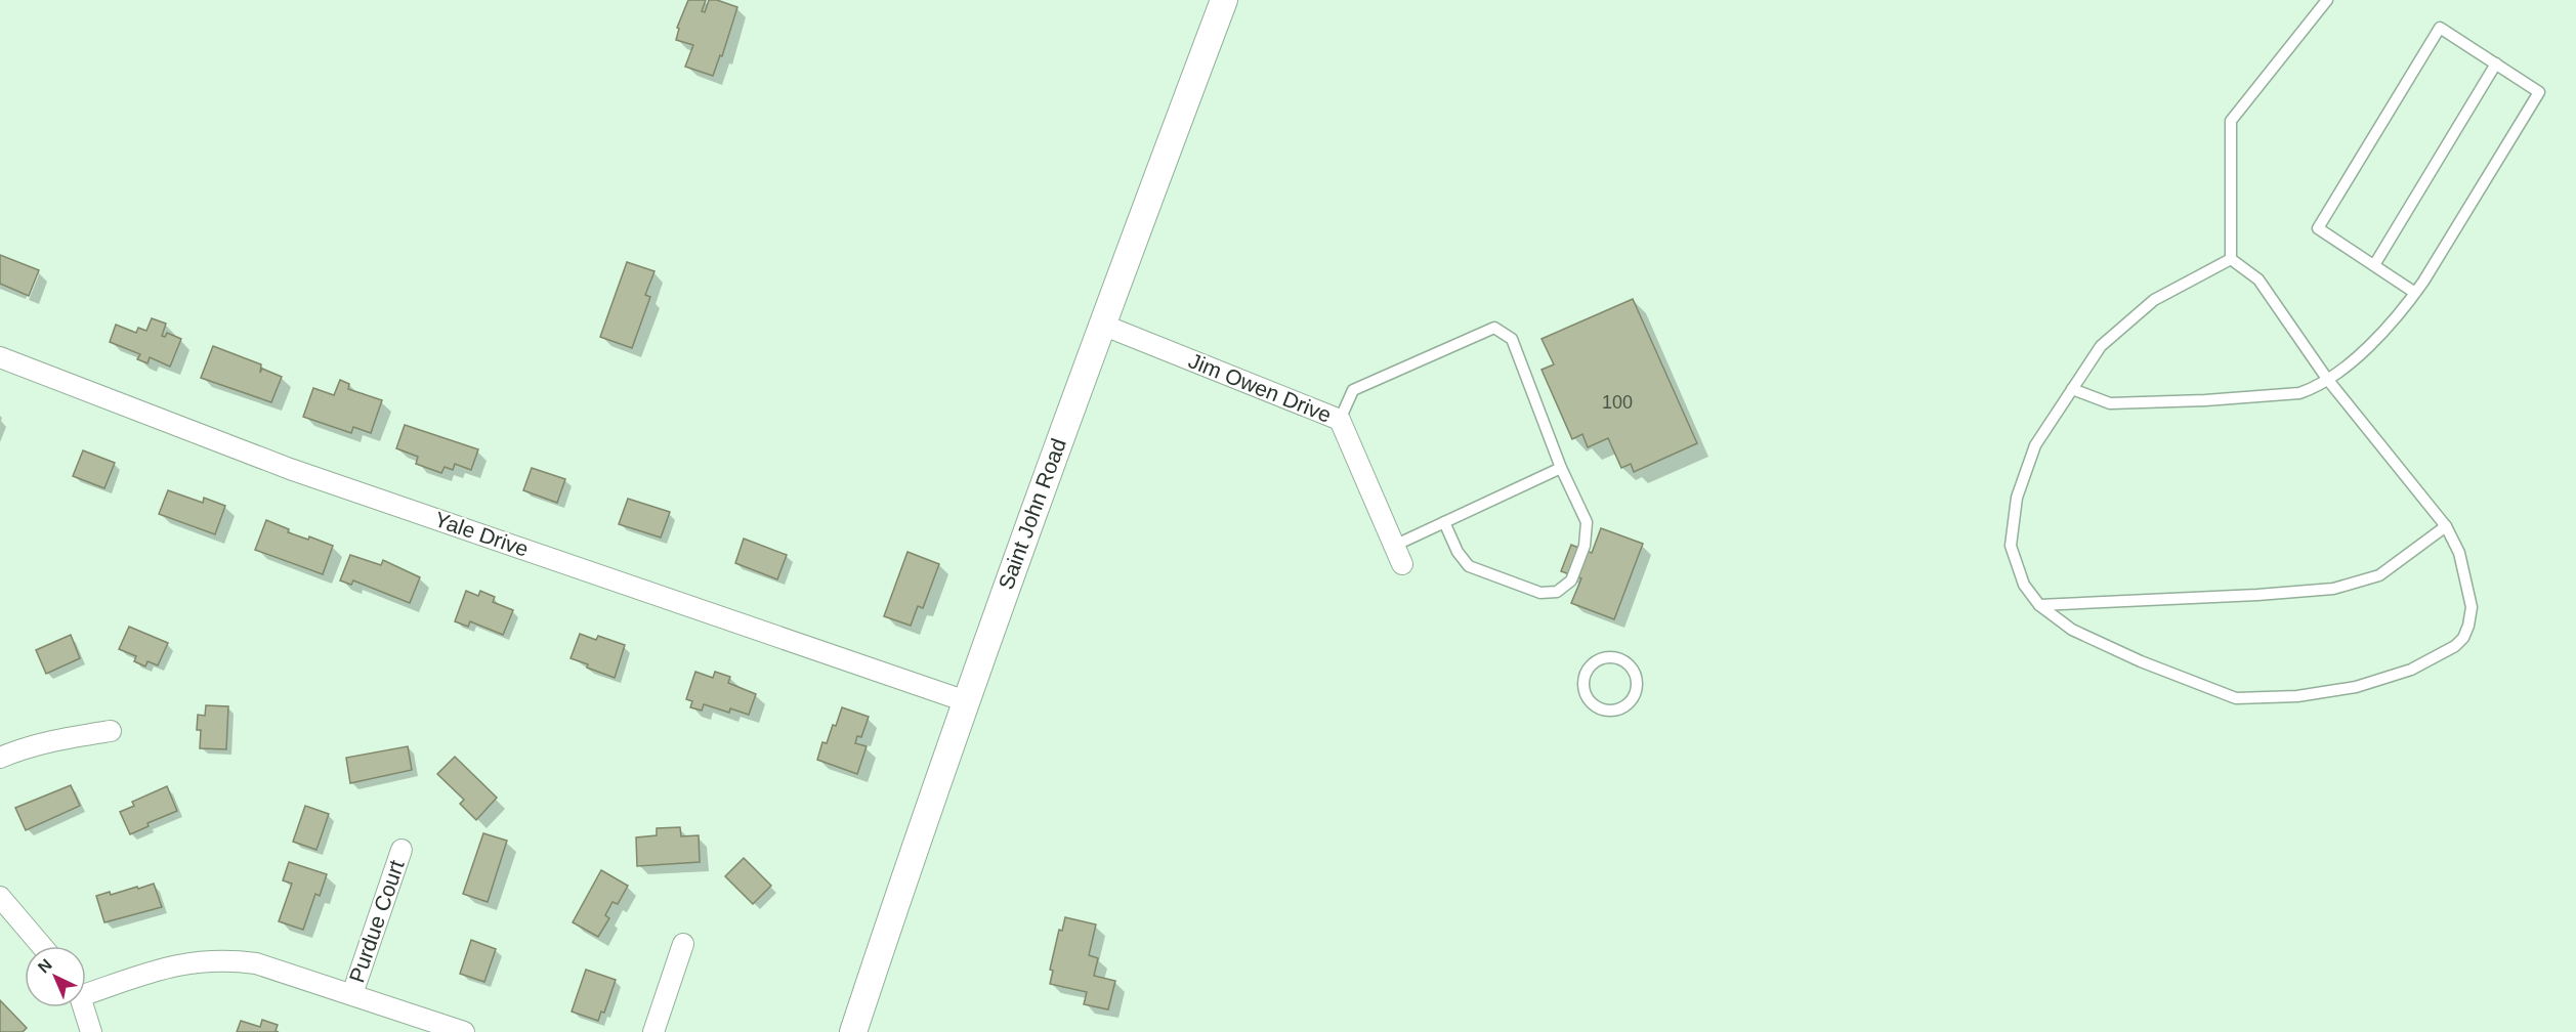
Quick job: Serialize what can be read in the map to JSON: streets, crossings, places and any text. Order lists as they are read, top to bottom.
{
  "streets": {
    "street": [
      "Jim Owen Drive",
      "Saint John Road",
      "Yale Drive",
      "Purdue Court"
    ]
  },
  "crossings": [
    ["Jim Owen Drive", "Saint John Road"],
    ["Saint John Road", "Yale Drive"]
  ],
  "house_numbers": ["100"],
  "north": "top left"
}
